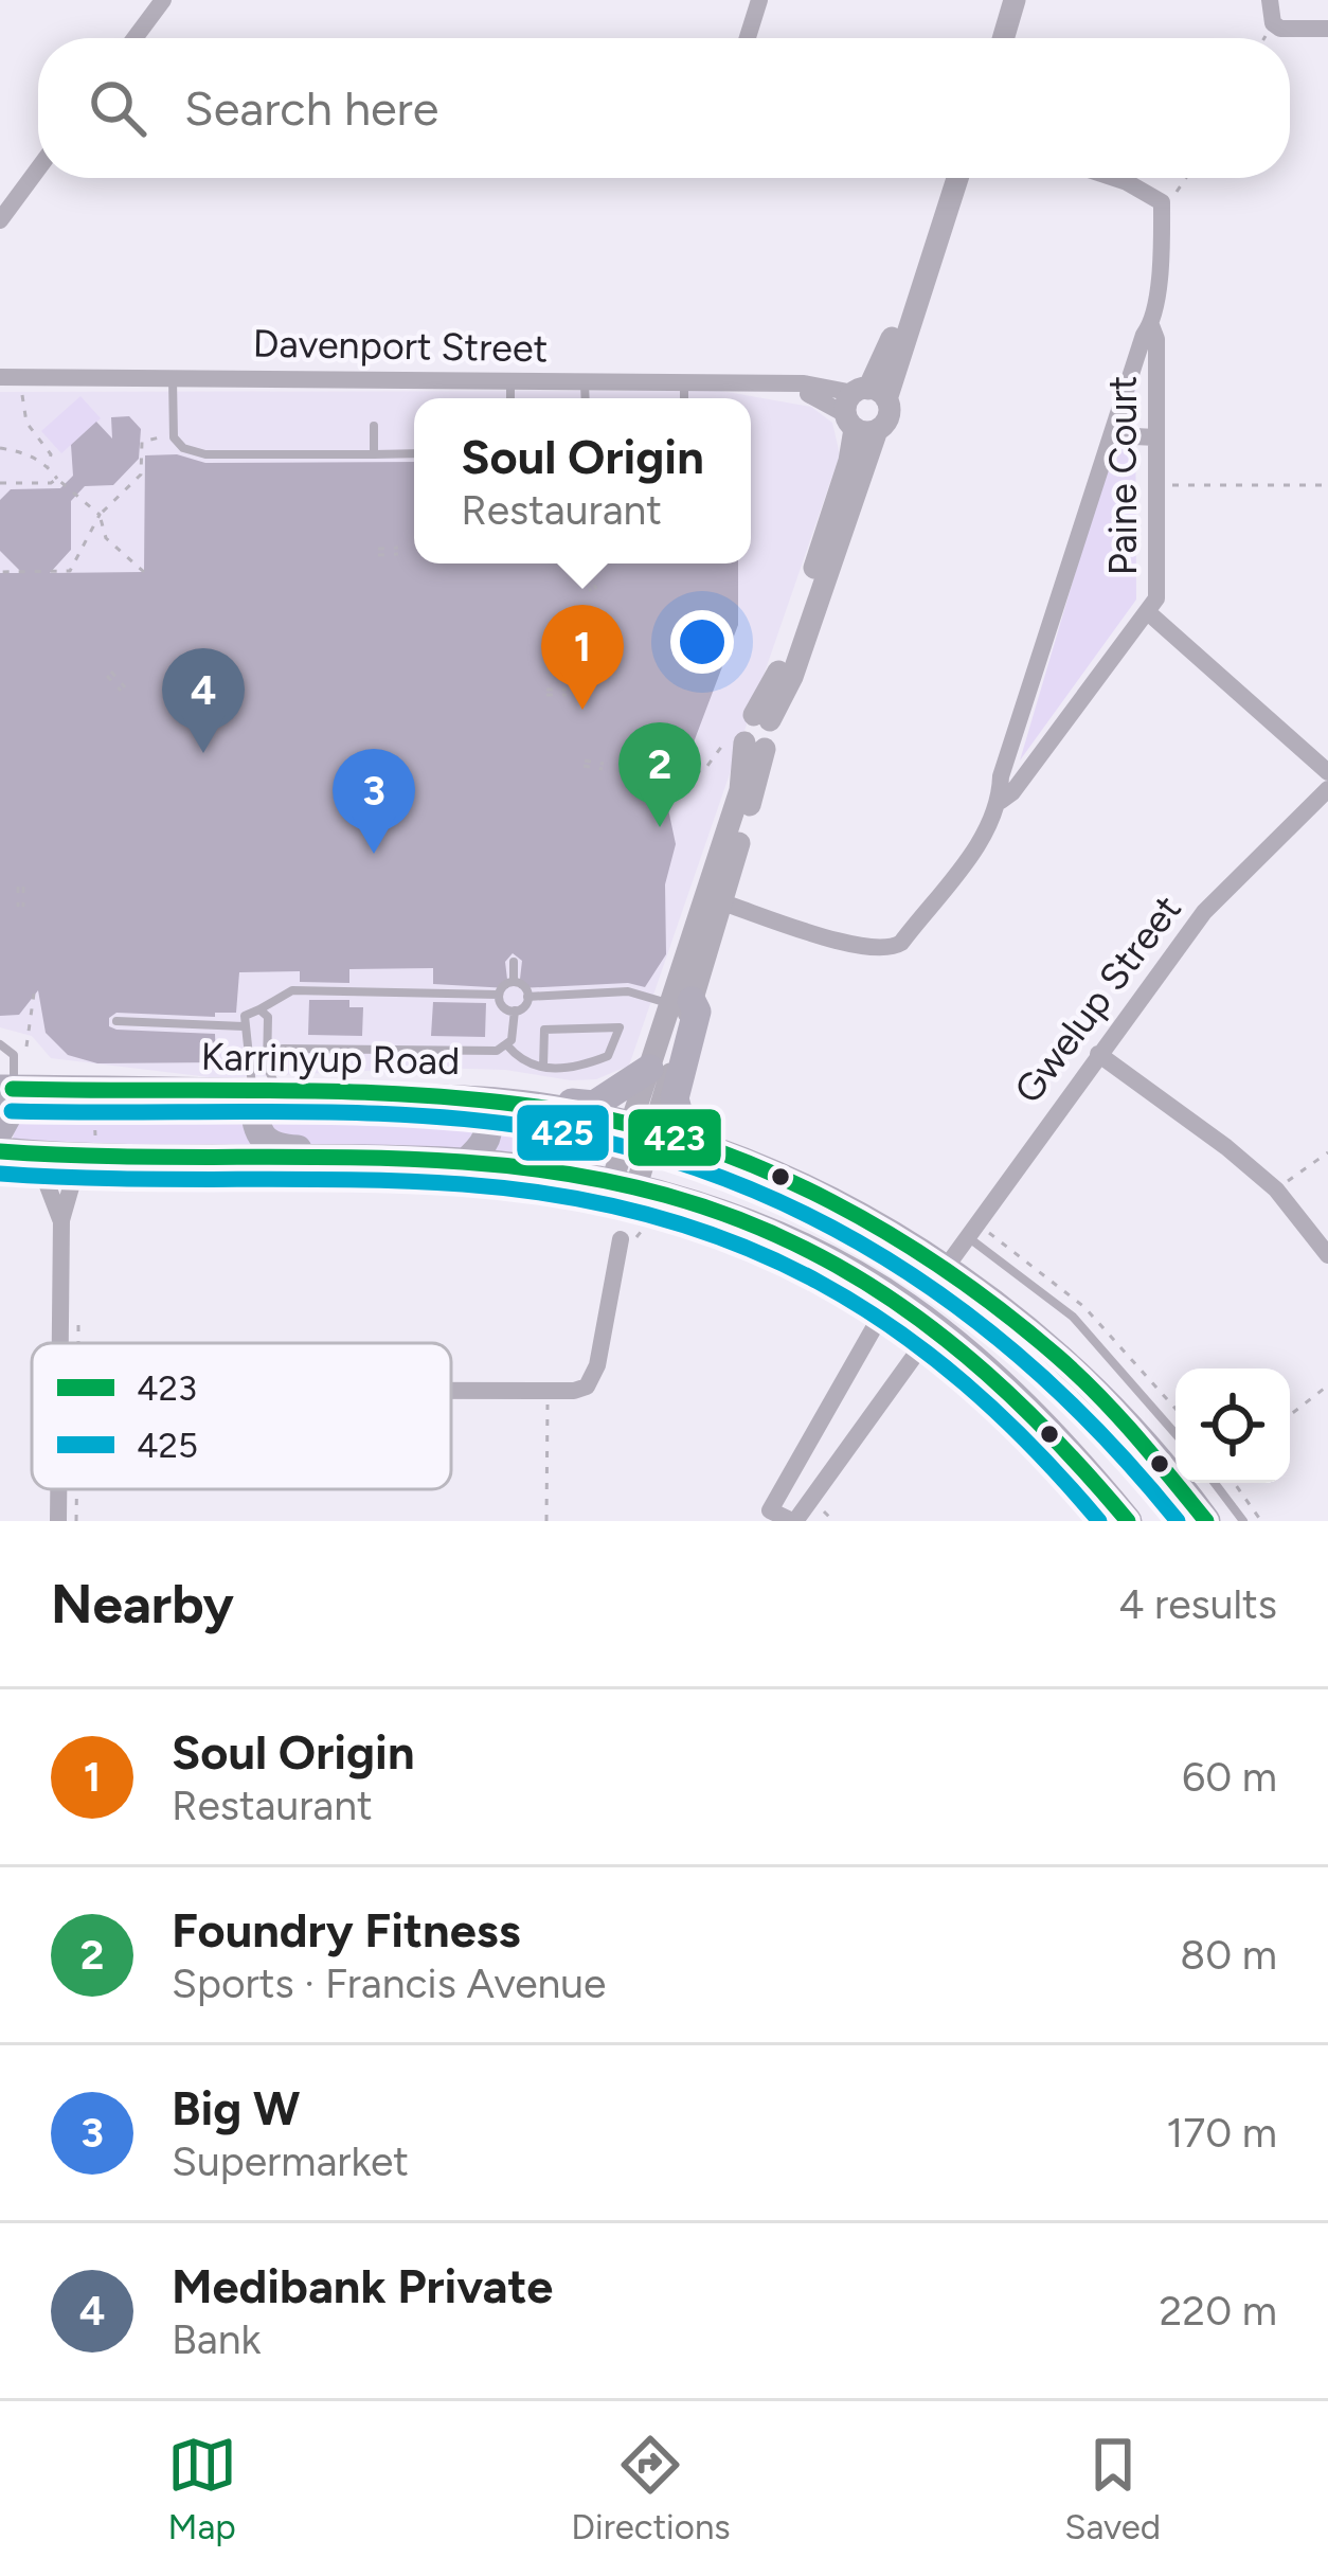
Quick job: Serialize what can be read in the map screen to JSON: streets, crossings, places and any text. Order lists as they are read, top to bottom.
{
  "streets": {
    "highway": ["Karrinyup Road"],
    "street": ["Davenport Street", "Paine Court", "Gwelup Street"]
  },
  "crossings": [
    ["Gwelup Street", "Karrinyup Road"]
  ],
  "lines": ["transit line 423", "transit line 425"],
  "legend": ["423", "425"],
  "page": {
    "search": "Search here",
    "popup": ["Soul Origin", "Restaurant"],
    "pins": [
      "1",
      "4",
      "2",
      "3"
    ],
    "heading": ["Nearby", "4 results"],
    "list": [
      {
        "mark": "1",
        "name": "Soul Origin",
        "note": "Restaurant",
        "value": "60 m"
      },
      {
        "mark": "2",
        "name": "Foundry Fitness",
        "note": "Sports · Francis Avenue",
        "value": "80 m"
      },
      {
        "mark": "3",
        "name": "Big W",
        "note": "Supermarket",
        "value": "170 m"
      },
      {
        "mark": "4",
        "name": "Medibank Private",
        "note": "Bank",
        "value": "220 m"
      }
    ],
    "nav": ["Map", "Directions", "Saved"]
  }
}
